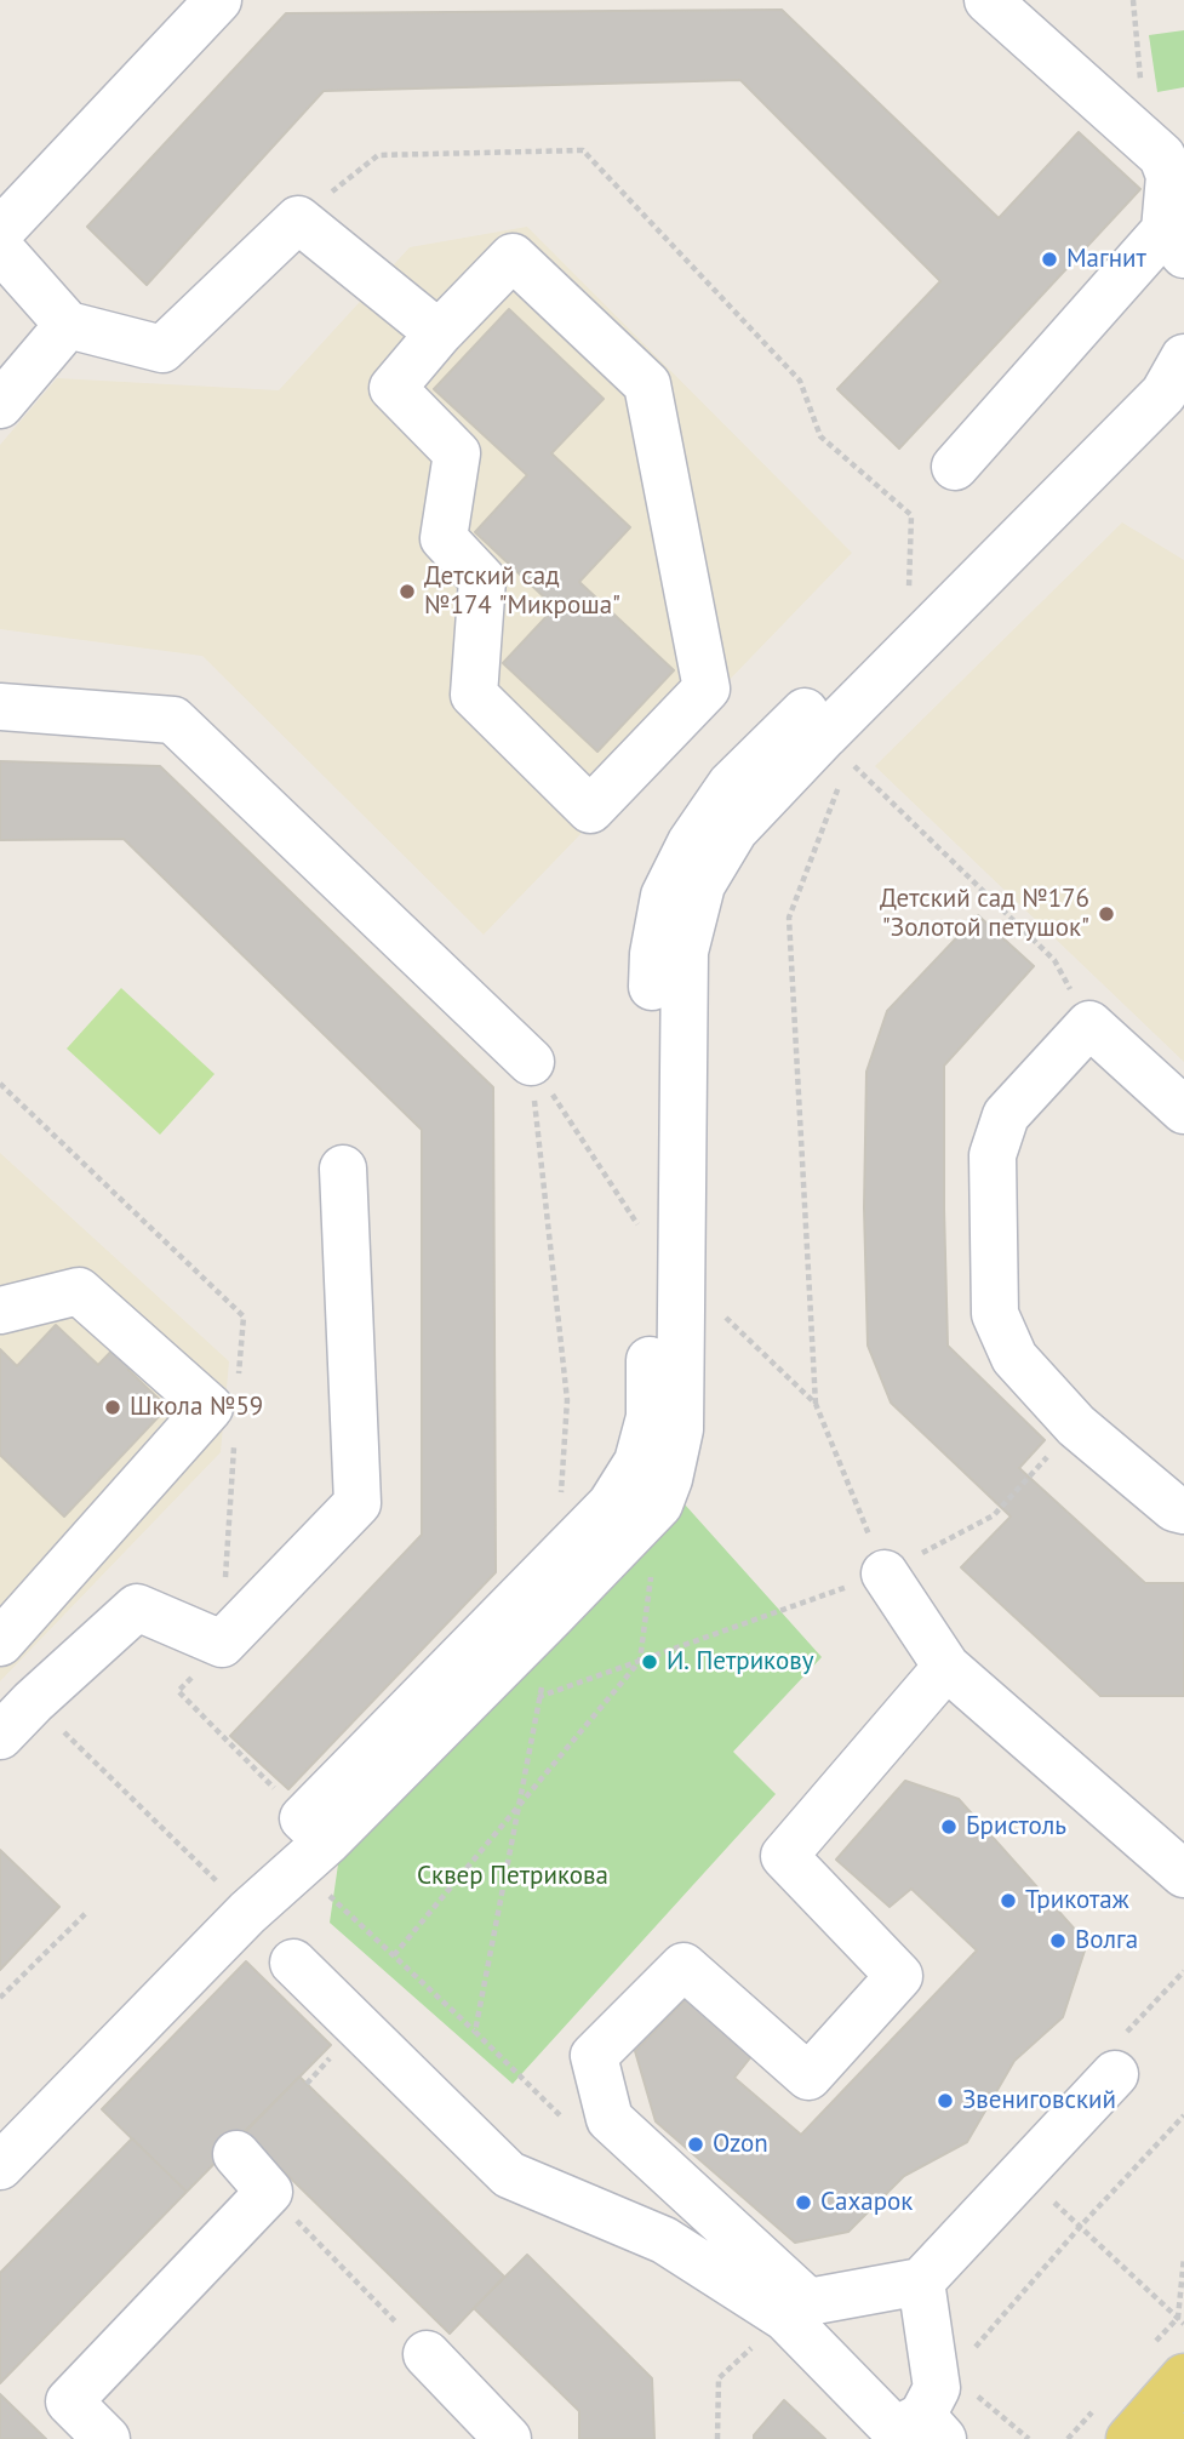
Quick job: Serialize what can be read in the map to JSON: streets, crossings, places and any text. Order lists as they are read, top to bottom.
{
  "parks": ["Сквер Петрикова"],
  "places": [
    "Магнит",
    "Детский сад №174 \"Микроша\"",
    "Детский сад №176 \"Золотой петушок\"",
    "Школа №59",
    "И. Петрикову",
    "Бристоль",
    "Трикотаж",
    "Волга",
    "Звениговский",
    "Ozon",
    "Сахарок"
  ]
}
